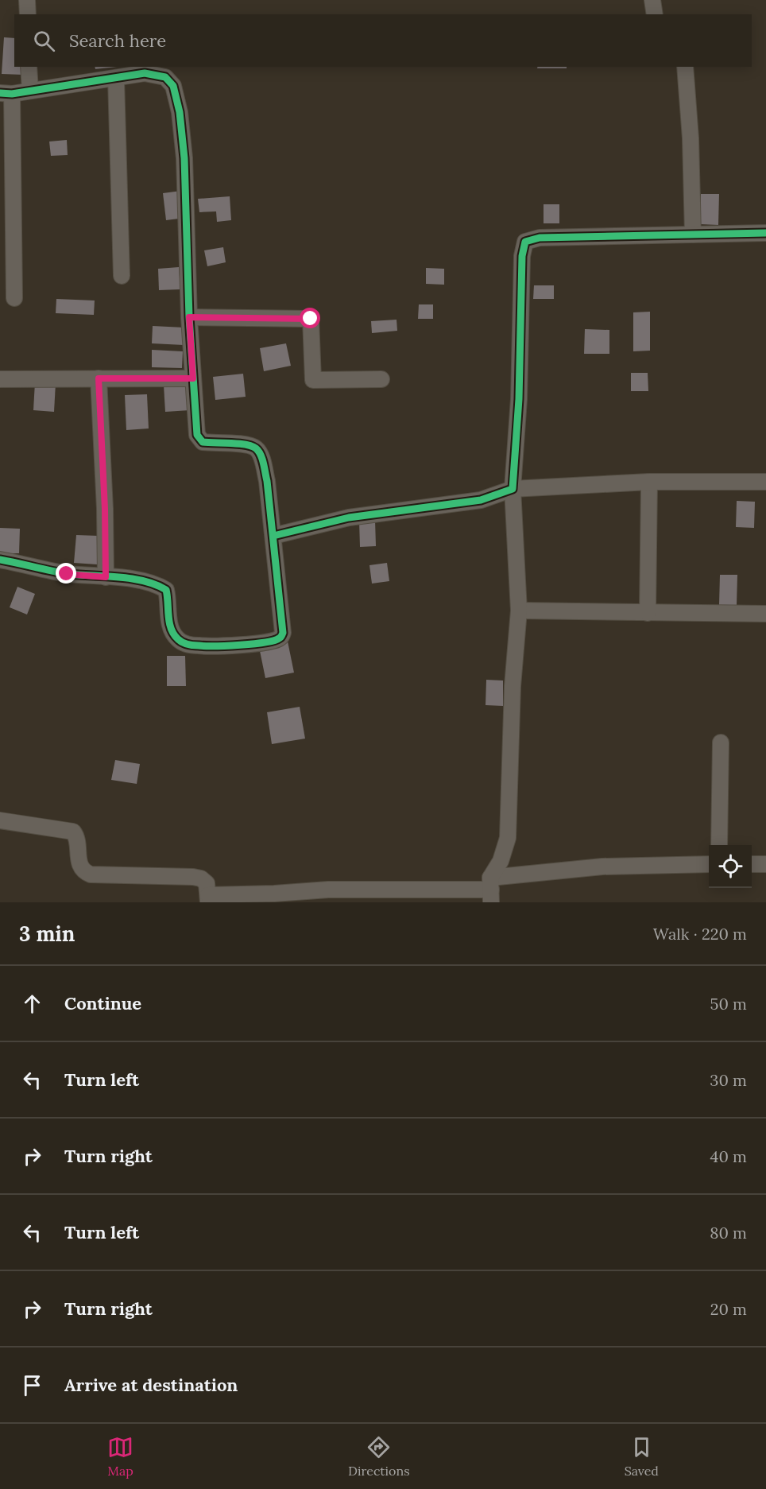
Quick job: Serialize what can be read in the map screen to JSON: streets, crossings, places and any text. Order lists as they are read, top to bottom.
{
  "page": {
    "search": "Search here",
    "heading": ["3 min", "Walk · 220 m"],
    "list": [
      ["Continue", "50 m"],
      ["Turn left", "30 m"],
      ["Turn right", "40 m"],
      ["Turn left", "80 m"],
      ["Turn right", "20 m"],
      "Arrive at destination"
    ],
    "nav": ["Map", "Directions", "Saved"]
  }
}
